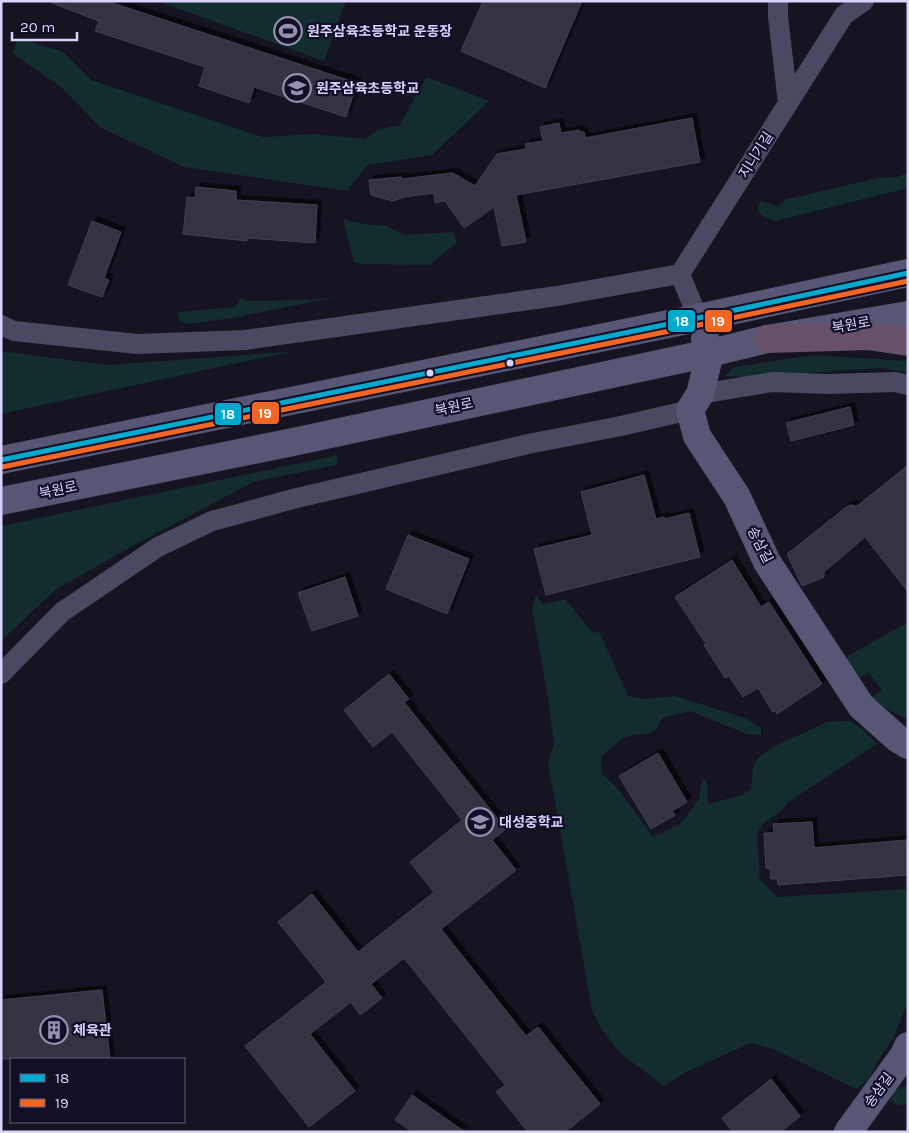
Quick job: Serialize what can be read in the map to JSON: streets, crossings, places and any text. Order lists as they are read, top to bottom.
{
  "streets": {
    "street": ["지니기길", "북원로", "송삼길"]
  },
  "crossings": [
    ["북원로", "송삼길"]
  ],
  "places": {
    "sports": ["원주삼육초등학교 운동장"],
    "school or university": ["원주삼육초등학교", "대성중학교"],
    "building": ["체육관"]
  },
  "lines": ["transit line 18", "transit line 19"],
  "legend": ["18", "19"],
  "scale_bar": "20 m"
}
